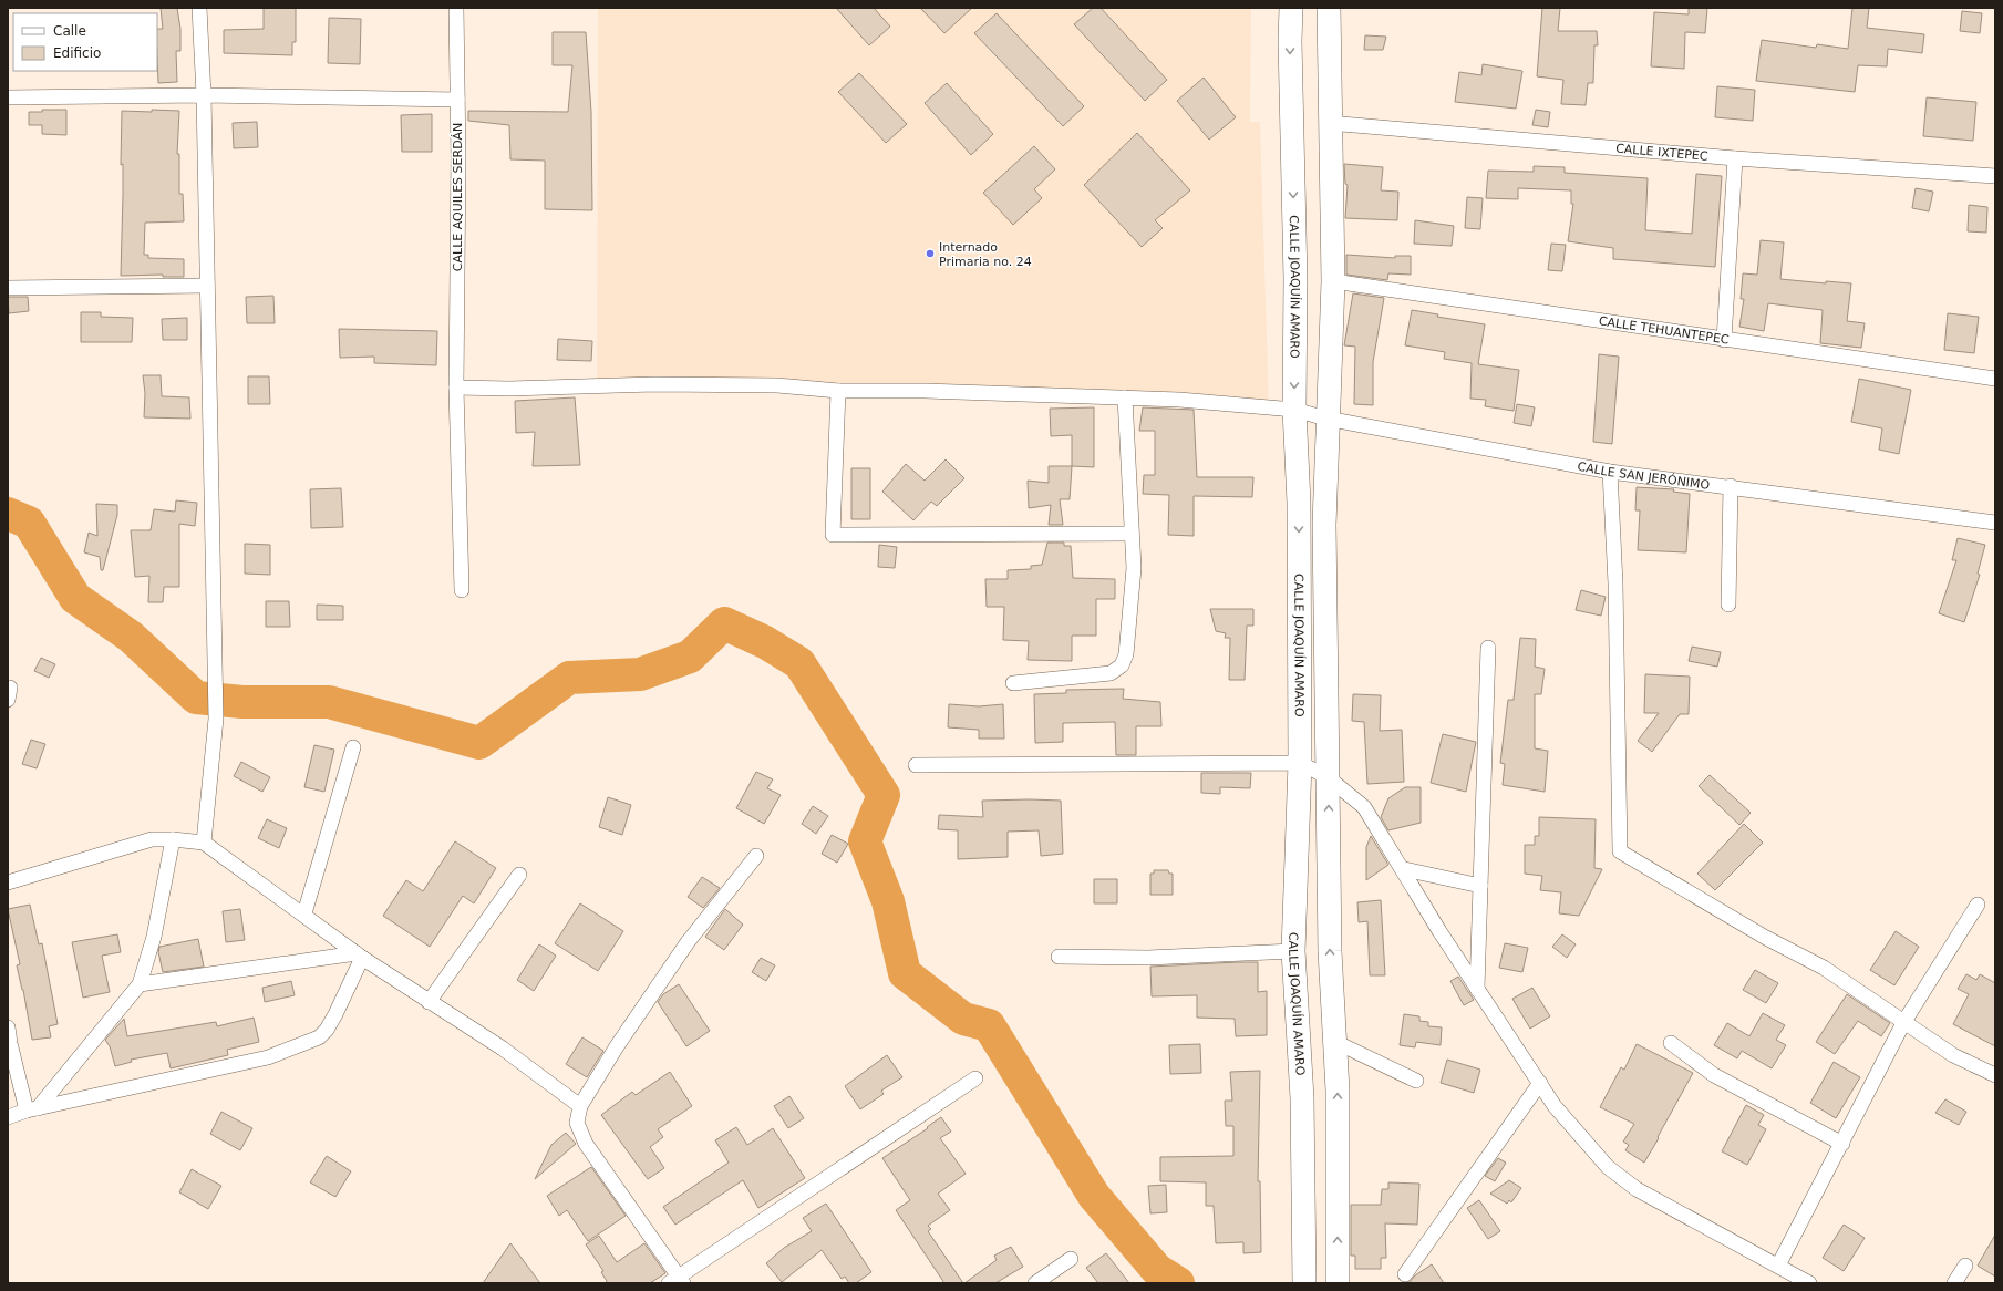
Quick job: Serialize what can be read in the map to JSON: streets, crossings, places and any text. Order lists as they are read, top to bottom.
{
  "streets": {
    "main road": ["CALLE JOAQUÍN AMARO"],
    "street": [
      "CALLE IXTEPEC",
      "CALLE AQUILES SERDÁN",
      "CALLE TEHUANTEPEC",
      "CALLE SAN JERÓNIMO"
    ]
  },
  "crossings": [
    ["CALLE AQUILES SERDÁN", "CALLE SAN JERÓNIMO"],
    ["CALLE JOAQUÍN AMARO", "CALLE SAN JERÓNIMO"]
  ],
  "places": ["Internado Primaria no. 24"],
  "legend": ["Calle", "Edificio"]
}
